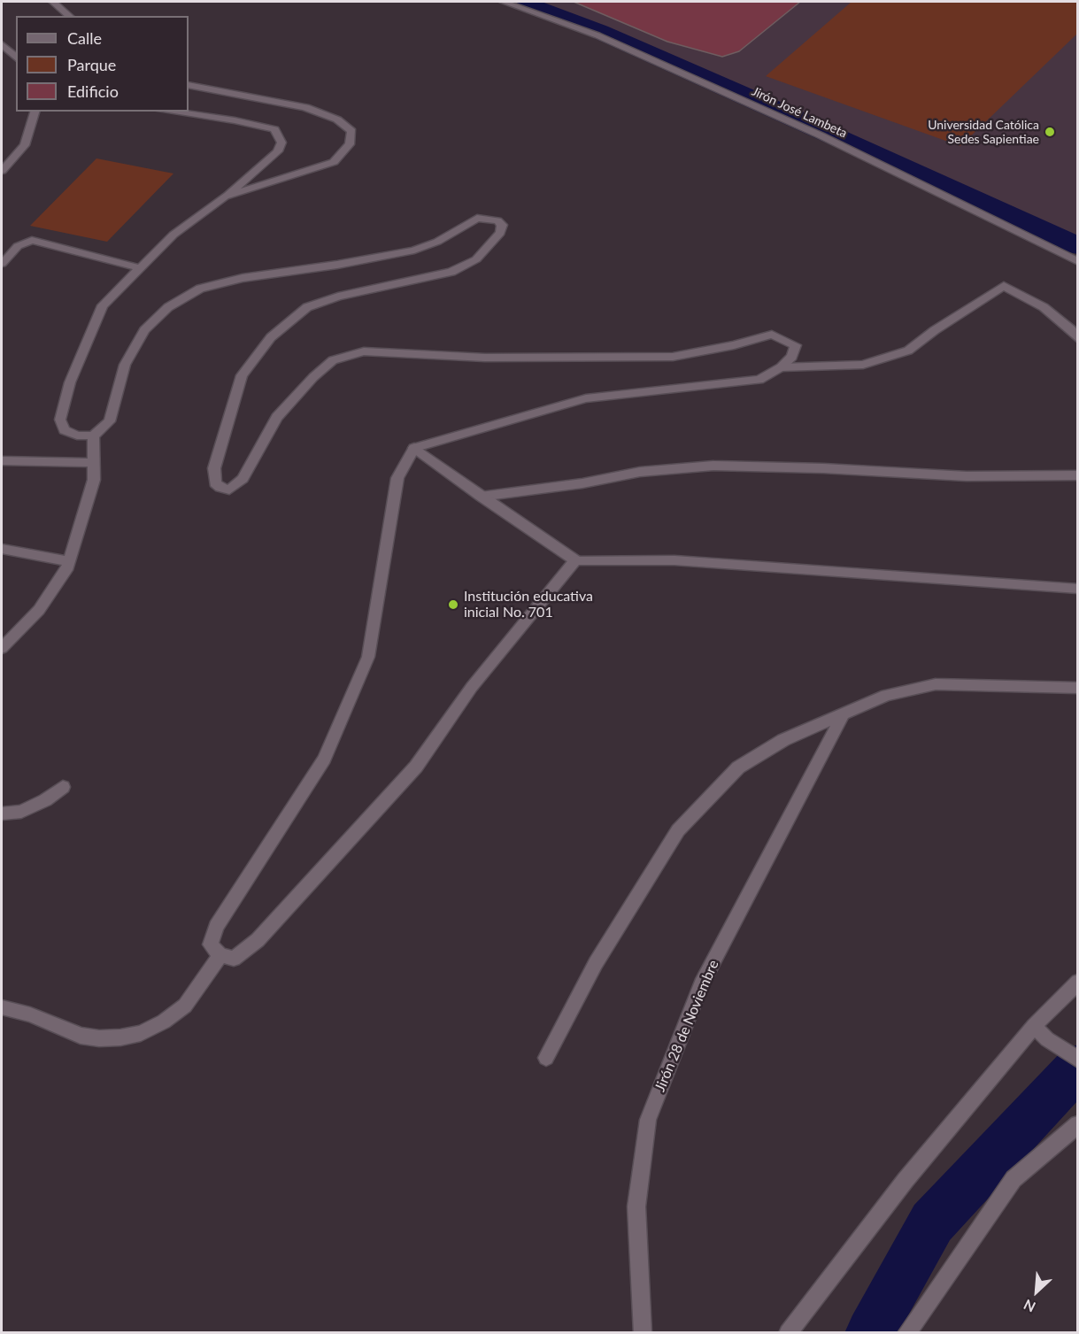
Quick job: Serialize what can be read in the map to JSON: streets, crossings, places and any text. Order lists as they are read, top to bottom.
{
  "streets": {
    "street": ["Jirón José Lambeta", "Jirón 28 de Noviembre"]
  },
  "places": ["Universidad Católica Sedes Sapientiae", "Institución educativa inicial No. 701"],
  "legend": ["Calle", "Parque", "Edificio"],
  "north": "bottom left"
}
